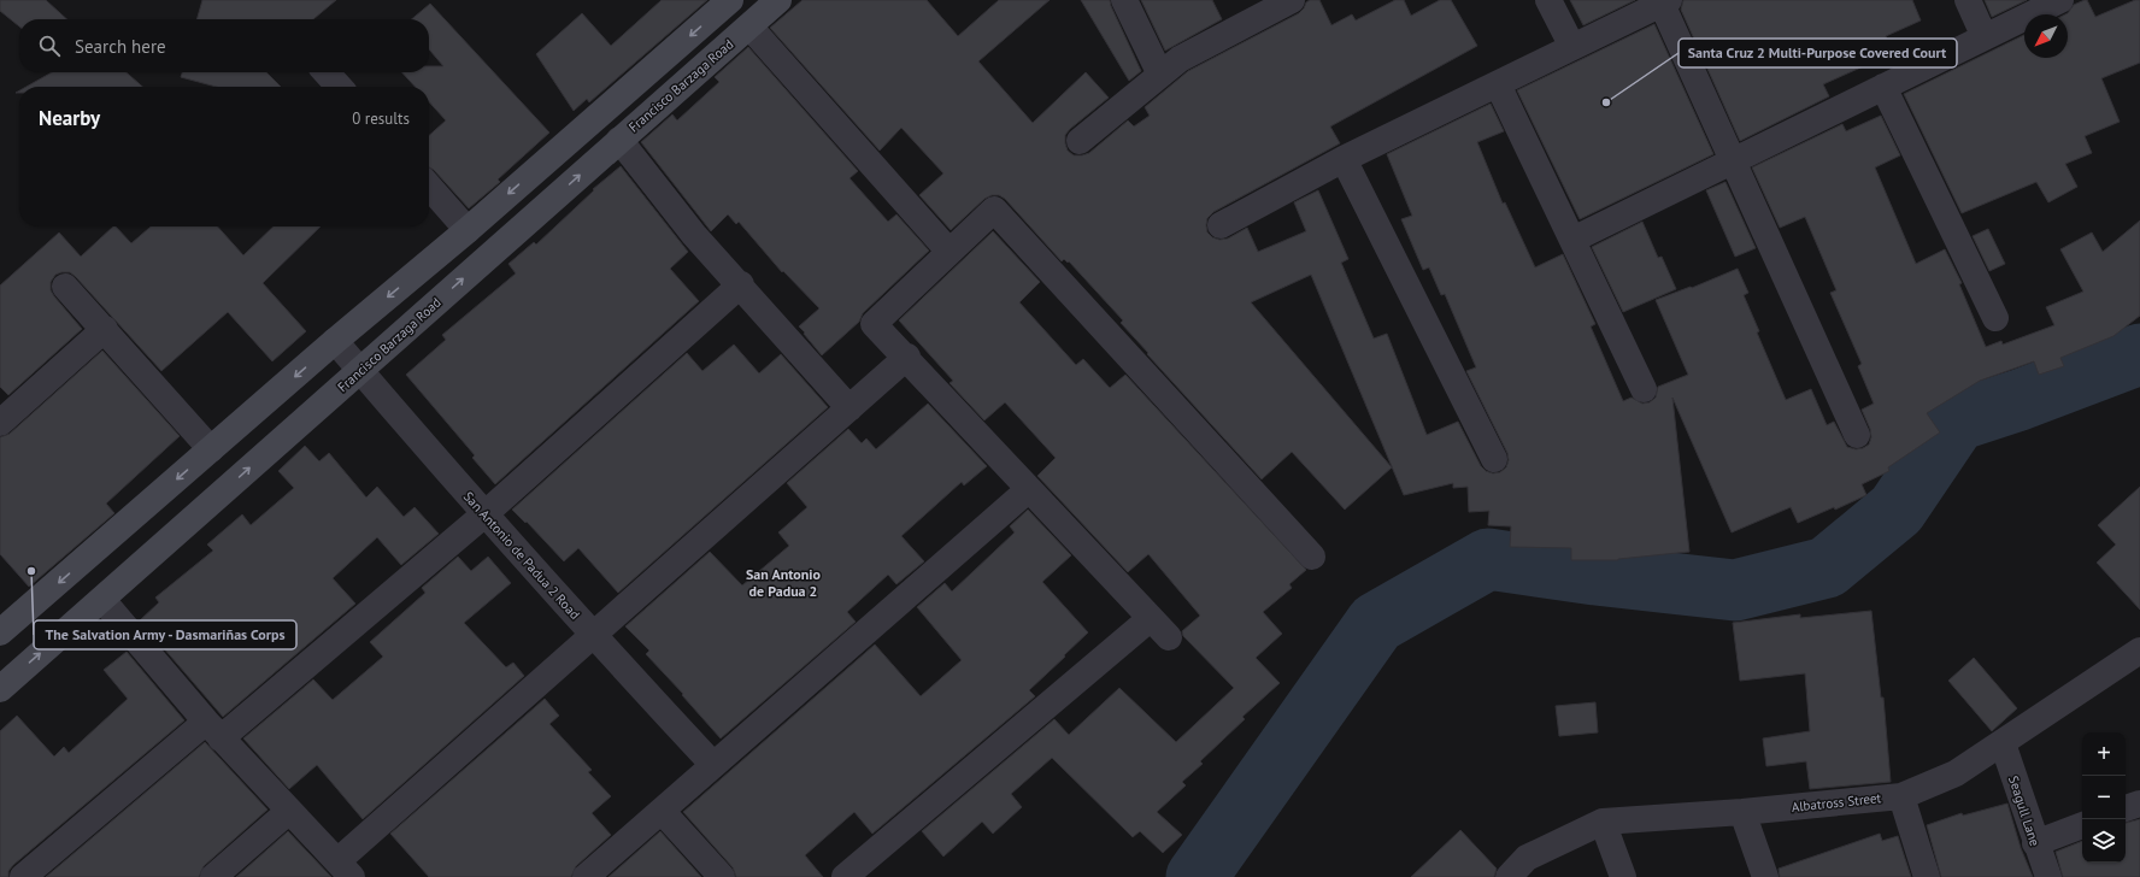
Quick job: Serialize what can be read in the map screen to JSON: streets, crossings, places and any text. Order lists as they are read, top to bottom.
{
  "streets": {
    "street": [
      "Francisco Barzaga Road",
      "San Antonio de Padua 2 Road",
      "Albatross Street",
      "Seagull Lane"
    ]
  },
  "crossings": [
    ["Francisco Barzaga Road", "San Antonio de Padua 2 Road"],
    ["Albatross Street", "Seagull Lane"]
  ],
  "districts": ["San Antonio de Padua 2"],
  "places": ["Santa Cruz 2 Multi-Purpose Covered Court", "The Salvation Army - Dasmariñas Corps"],
  "north": "bottom left",
  "page": {
    "search": "Search here",
    "heading": ["Nearby", "0 results"],
    "map_buttons": ["+", "−"]
  }
}
